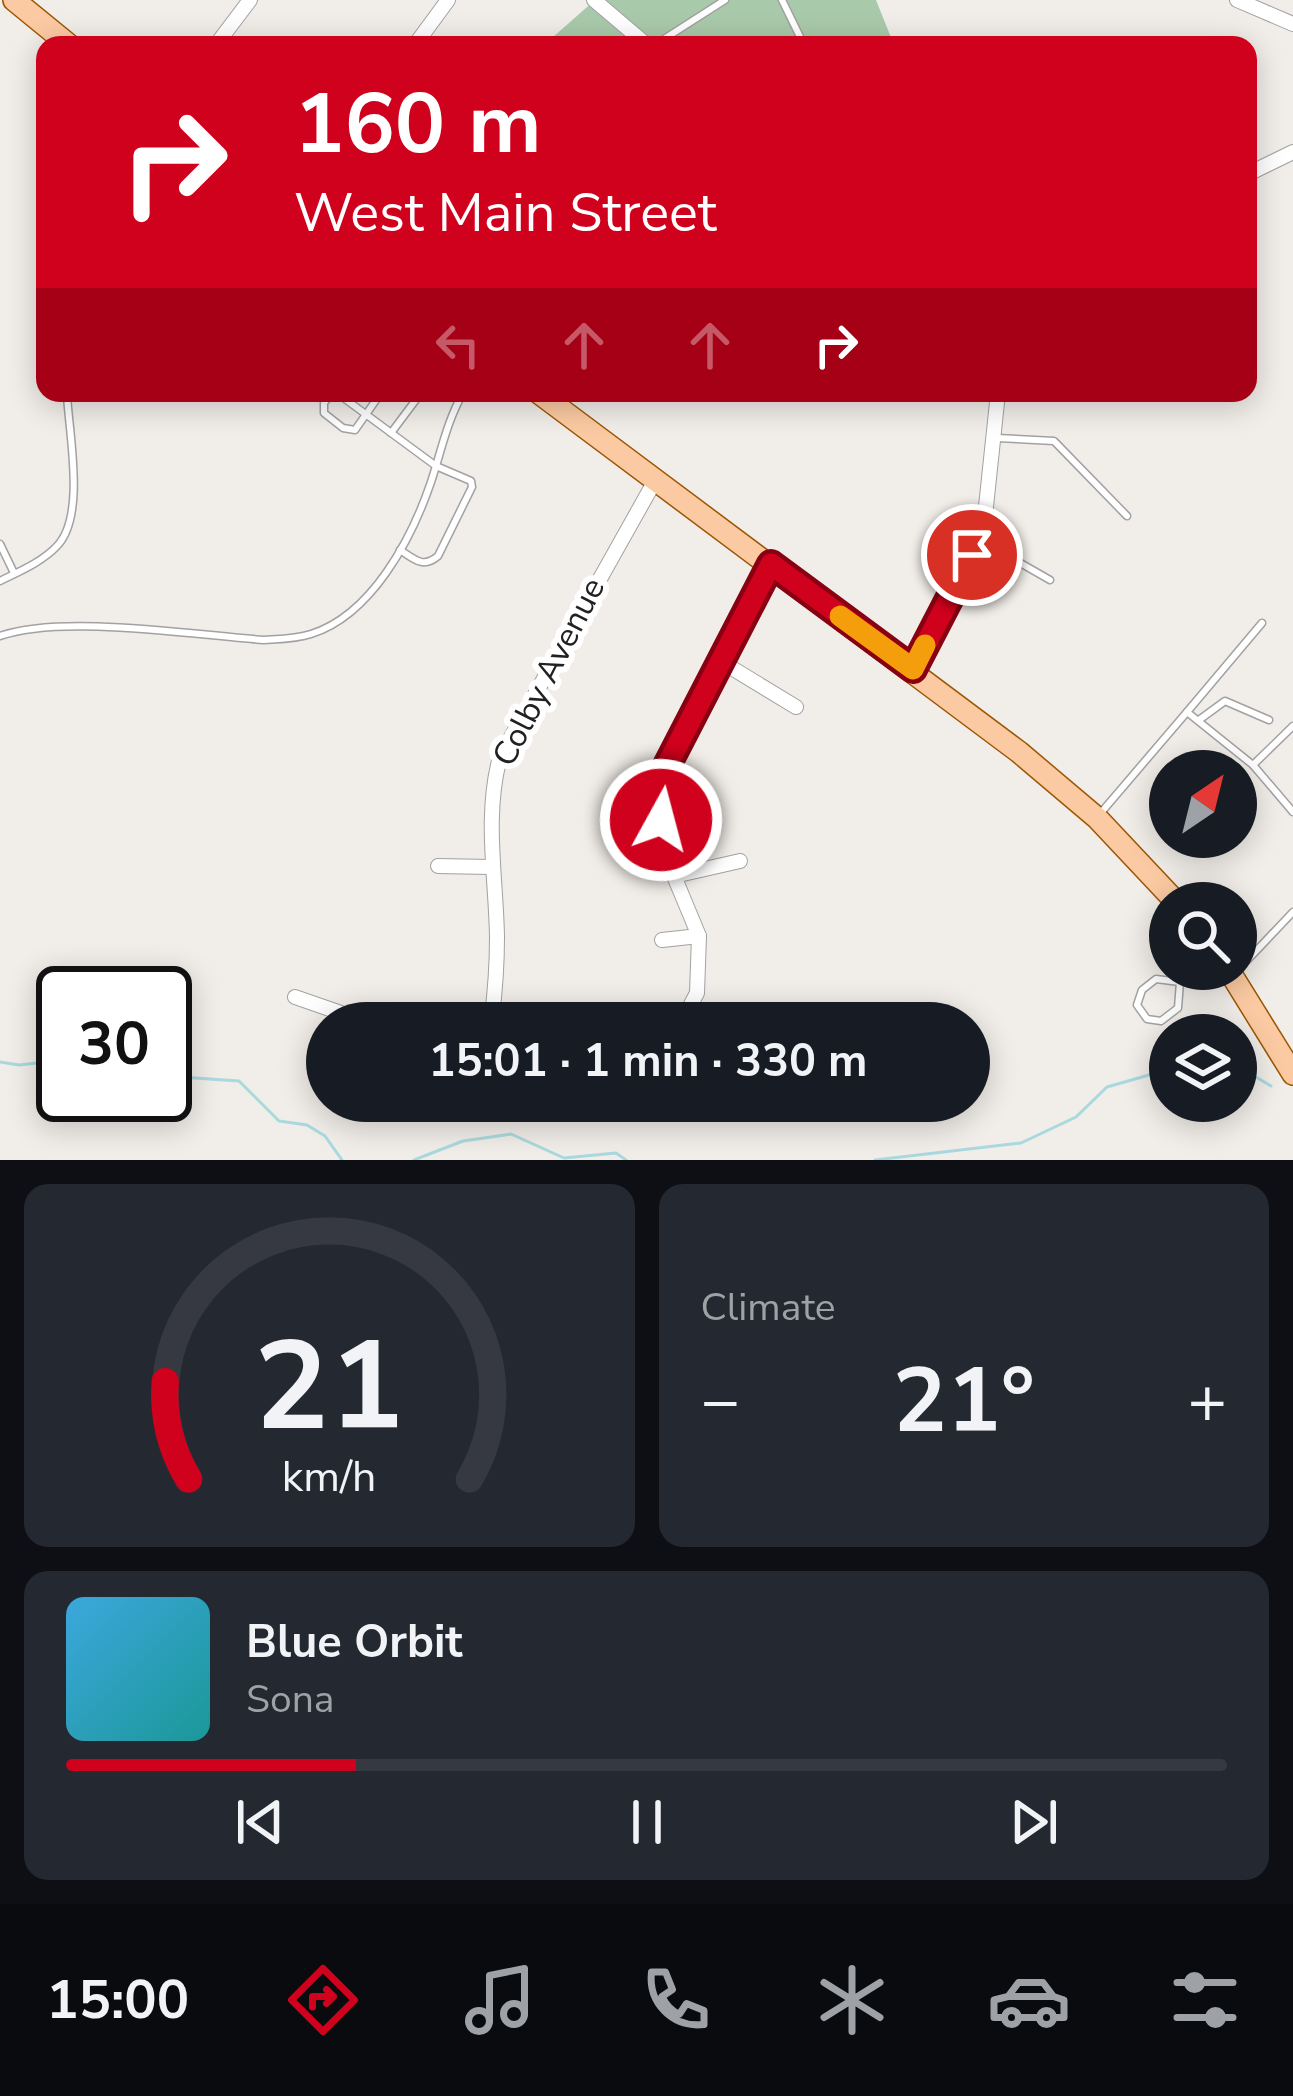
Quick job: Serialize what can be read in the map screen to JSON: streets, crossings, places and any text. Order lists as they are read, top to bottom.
{
  "streets": {
    "street": ["Colby Avenue"]
  },
  "north": "top right",
  "page": {
    "turn": ["160 m", "West Main Street"],
    "limit": "30",
    "trip": "15:01 · 1 min · 330 m",
    "tile": "Climate",
    "heat": ["−", "21°", "+"],
    "song": ["Blue Orbit", "Sona"],
    "tabs": "15:00",
    "gauge": ["21", "km/h"]
  }
}
